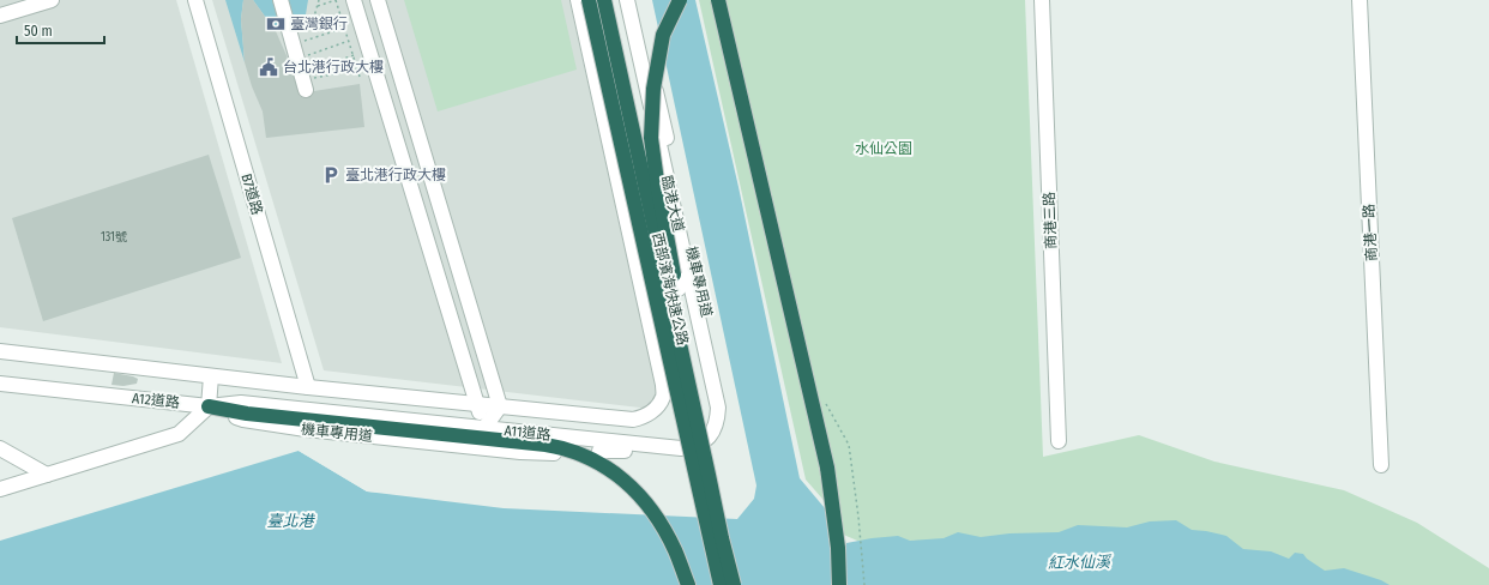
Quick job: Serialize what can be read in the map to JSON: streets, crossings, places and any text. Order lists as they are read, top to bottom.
{
  "streets": {
    "highway": ["西部濱海快速公路"],
    "street": [
      "B7道路",
      "臨港大道",
      "商港三路",
      "商港一路",
      "機車專用道",
      "A12道路",
      "A11道路"
    ]
  },
  "crossings": [
    ["B7道路", "A11道路"],
    ["臨港大道", "A11道路"],
    ["機車專用道", "A12道路"],
    ["A12道路", "A11道路"]
  ],
  "water": ["臺北港", "紅水仙溪"],
  "parks": ["水仙公園"],
  "places": {
    "bank": ["臺灣銀行"],
    "public building": ["台北港行政大樓"],
    "parking": ["臺北港行政大樓"]
  },
  "house_numbers": ["131號"],
  "scale_bar": "50 m"
}
